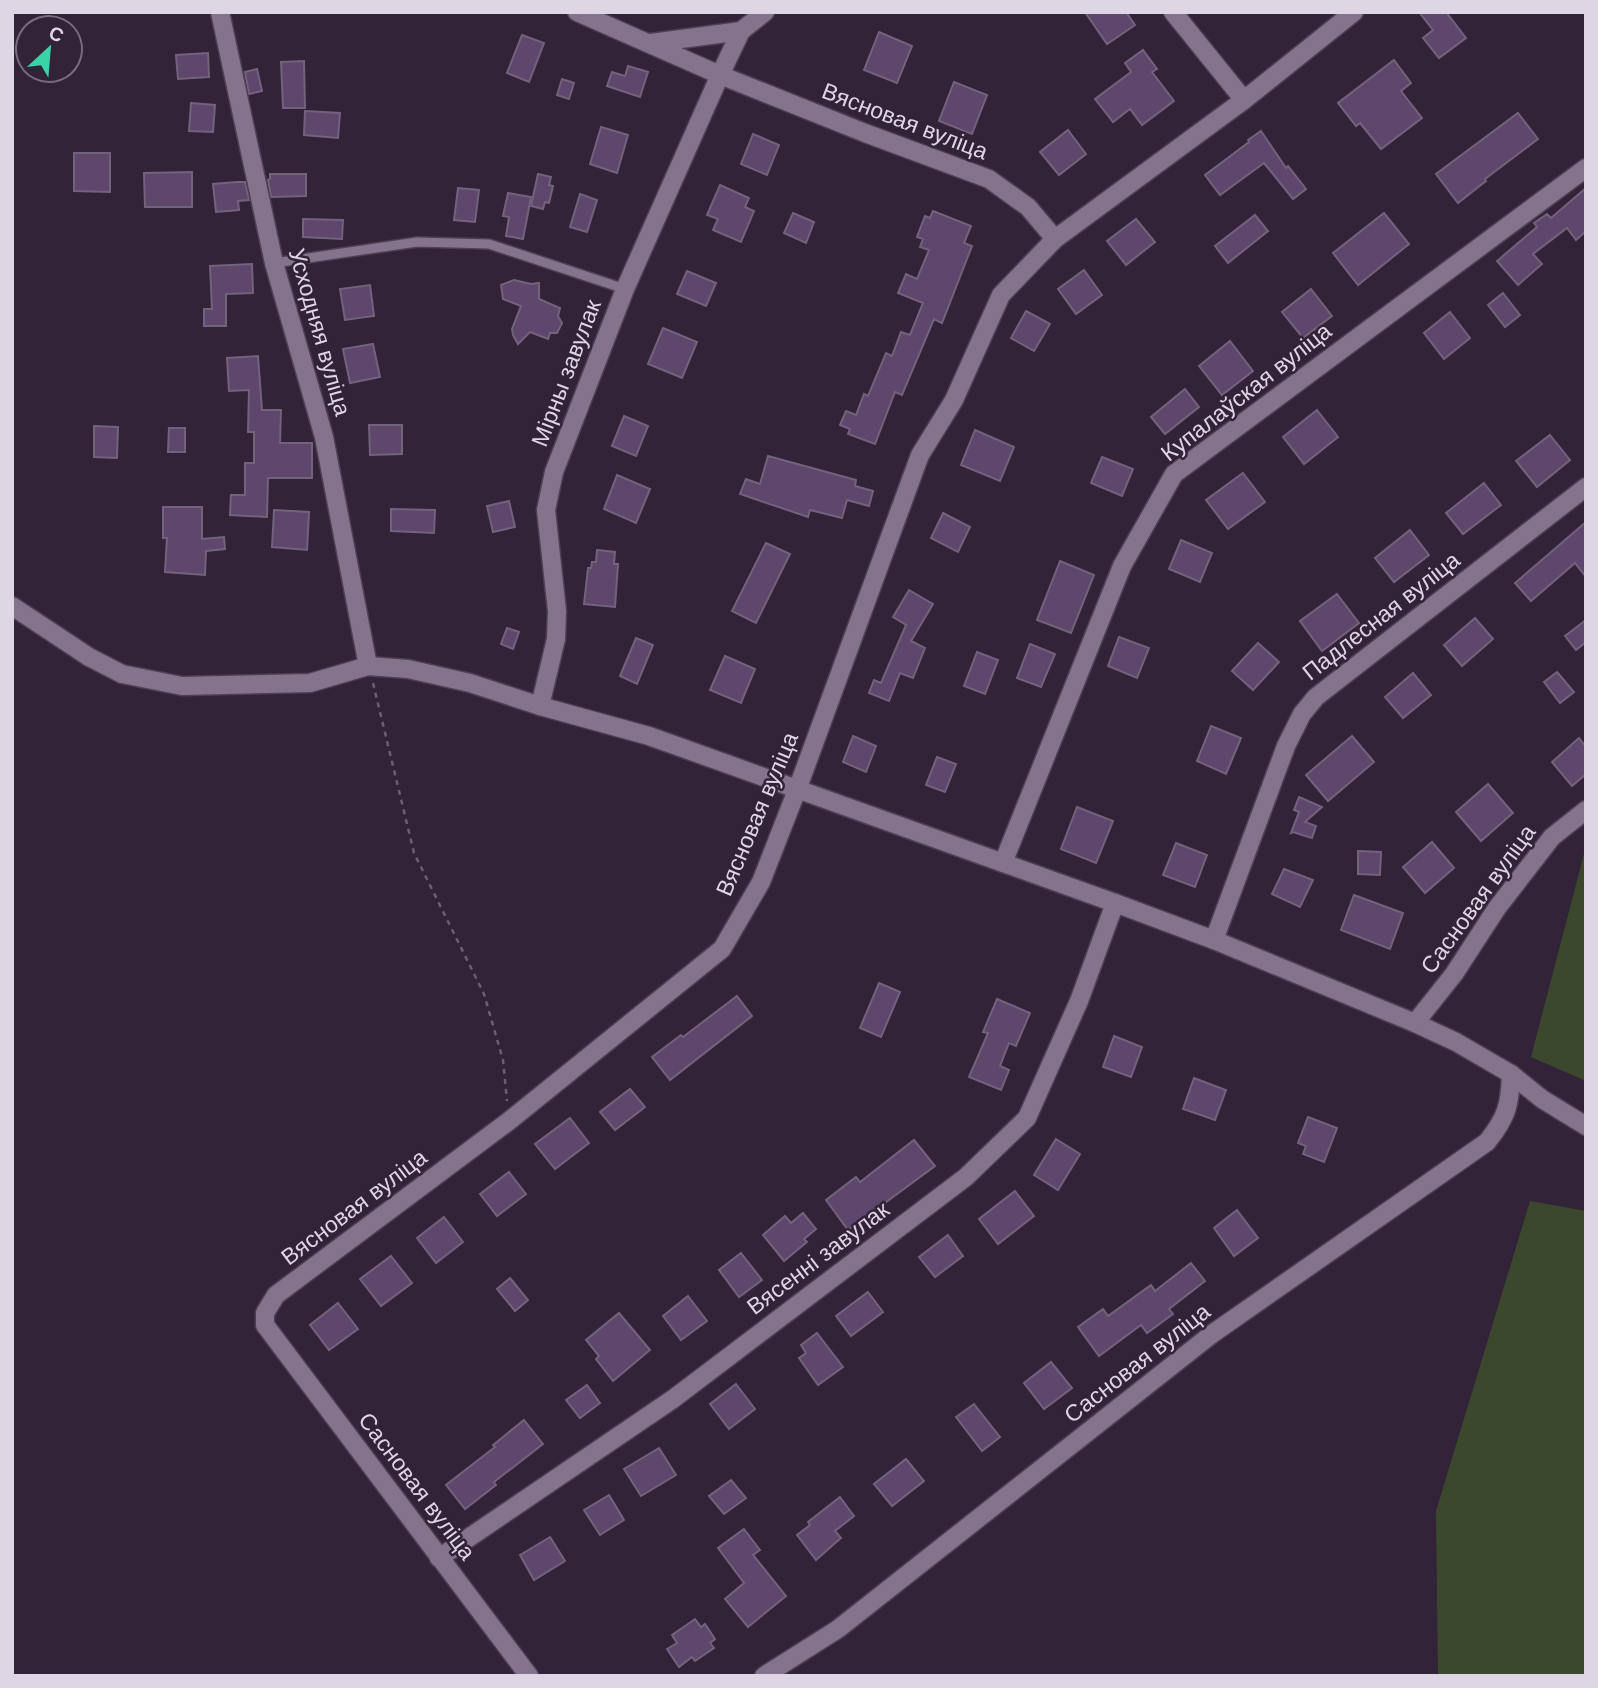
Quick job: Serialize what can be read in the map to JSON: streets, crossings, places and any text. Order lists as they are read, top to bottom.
{
  "streets": {
    "street": [
      "Вясновая вуліца",
      "Усходняя вуліца",
      "Мірны завулак",
      "Купалаўская вуліца",
      "Падлесная вуліца",
      "Сасновая вуліца",
      "Вясенні завулак"
    ]
  },
  "crossings": [
    ["Вясновая вуліца", "Мірны завулак"],
    ["Вясновая вуліца", "Сасновая вуліца"],
    ["Сасновая вуліца", "Вясенні завулак"]
  ],
  "north": "top right"
}
